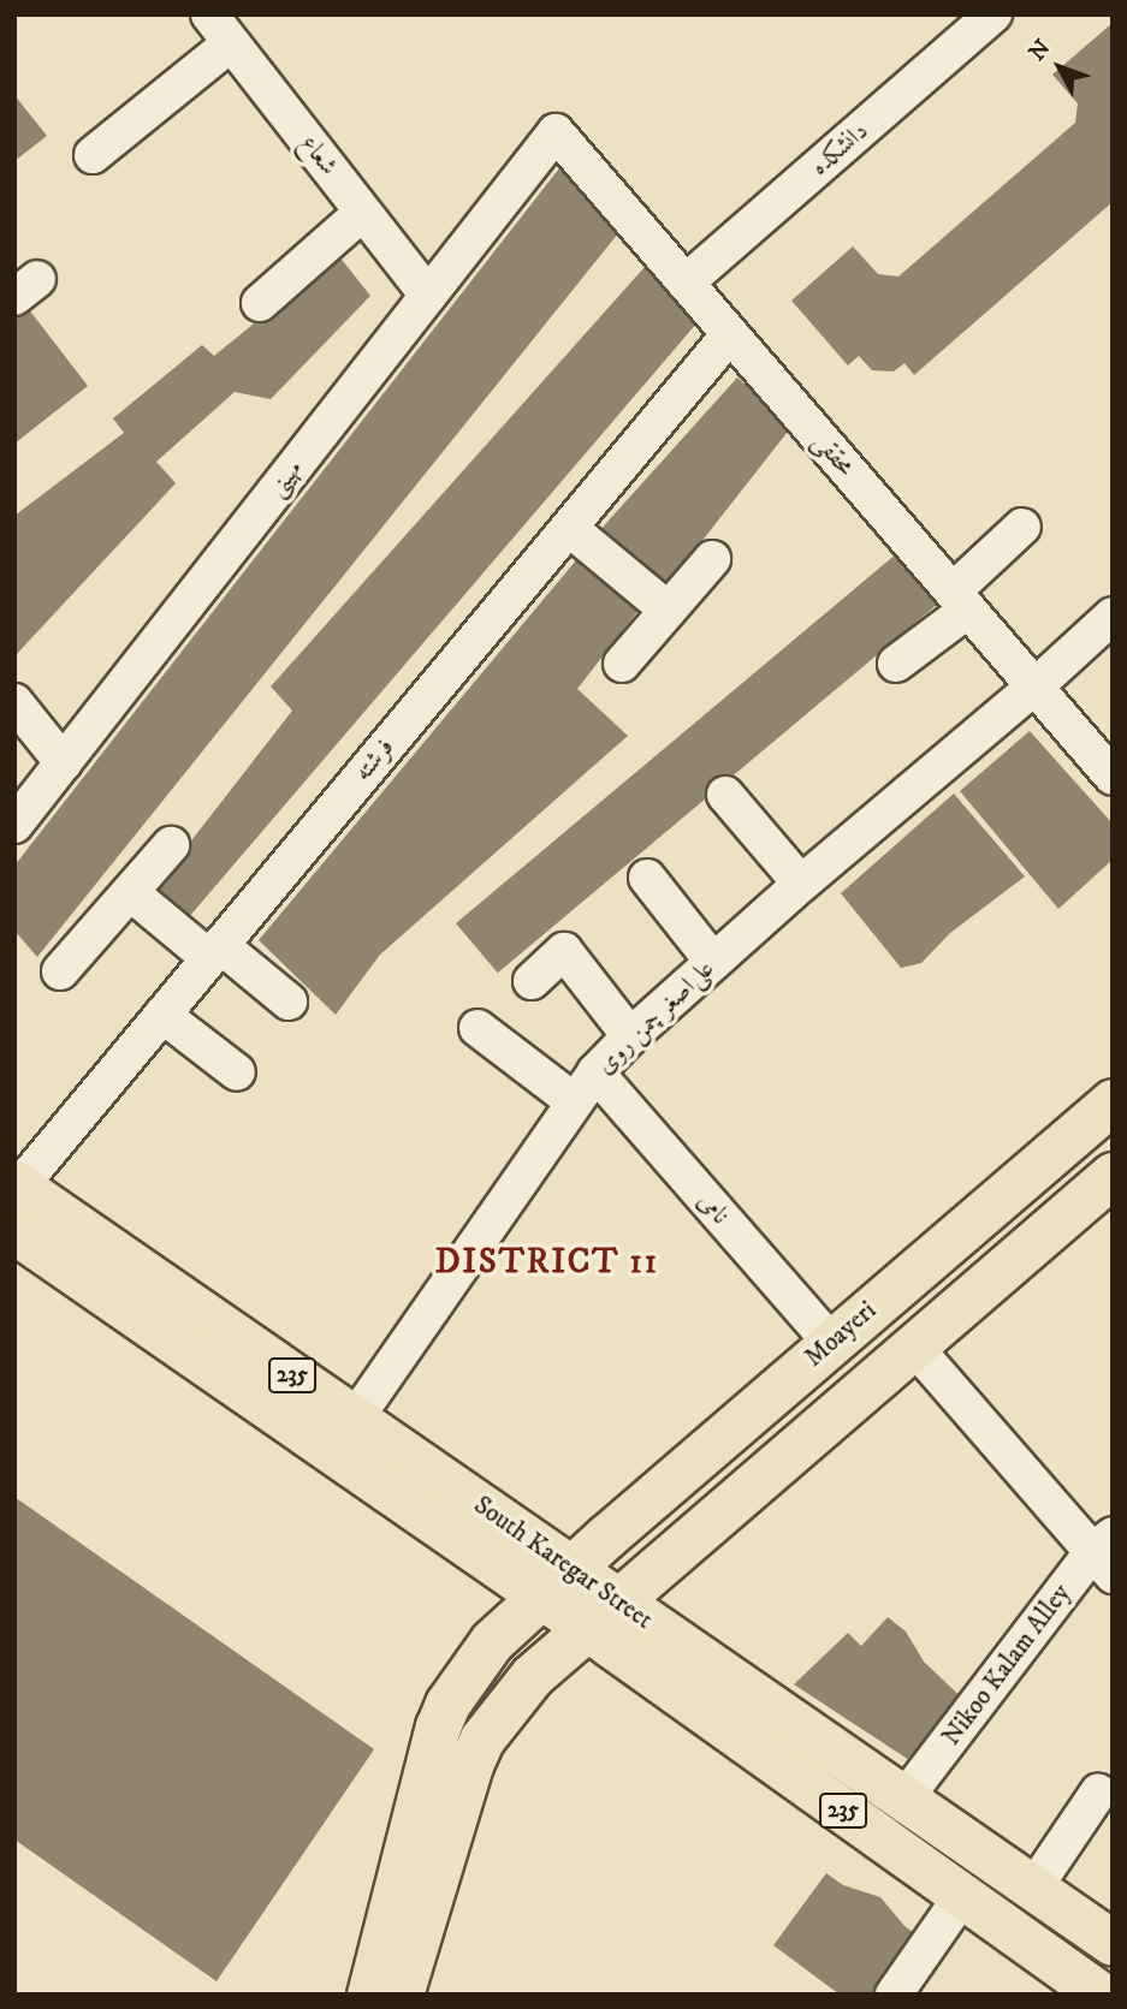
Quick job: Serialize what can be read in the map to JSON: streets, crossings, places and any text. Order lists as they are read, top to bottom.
{
  "streets": {
    "main road": ["Moayeri", "235", "South Karegar Street"],
    "street": [
      "دانشکده",
      "شعاع",
      "محققی",
      "مهینی",
      "فرشته",
      "علی‌اصغر چمن روی",
      "نامی",
      "Nikoo Kalam Alley"
    ]
  },
  "crossings": [
    ["دانشکده", "محققی"],
    ["شعاع", "مهینی"],
    ["محققی", "مهینی"],
    ["محققی", "فرشته"],
    ["محققی", "علی‌اصغر چمن روی"],
    ["فرشته", "South Karegar Street"],
    ["علی‌اصغر چمن روی", "نامی"],
    ["علی‌اصغر چمن روی", "South Karegar Street"],
    ["نامی", "Moayeri"],
    ["Moayeri", "South Karegar Street"],
    ["South Karegar Street", "Nikoo Kalam Alley"]
  ],
  "districts": ["DISTRICT 11"],
  "north": "top left"
}
